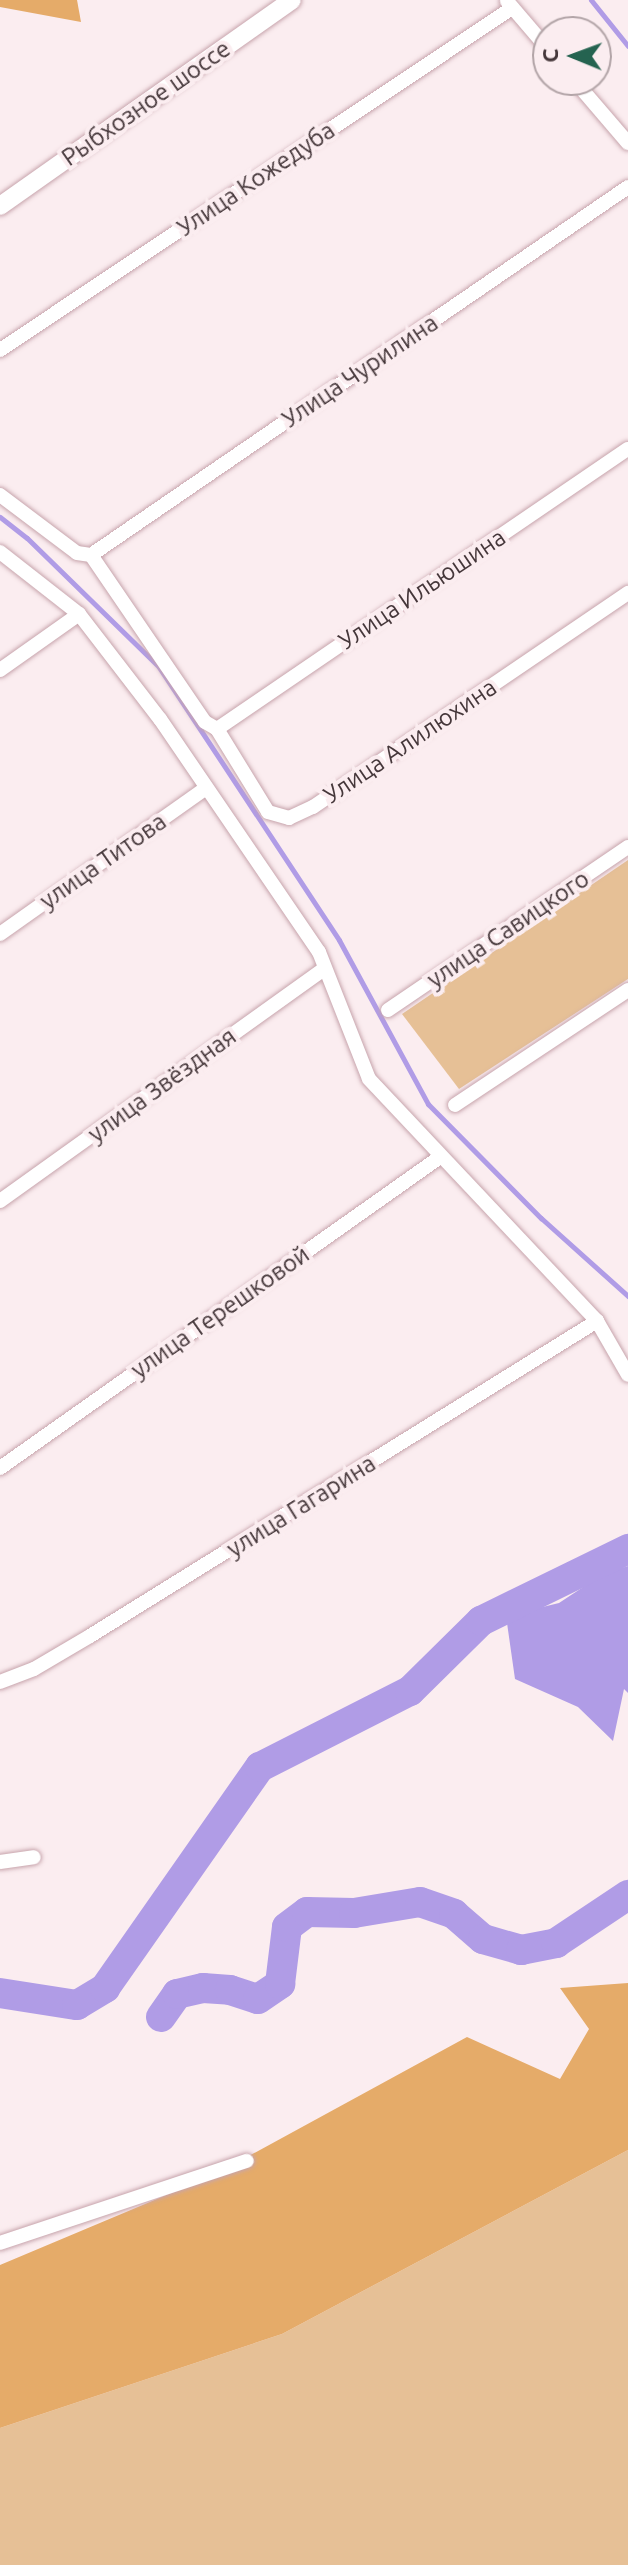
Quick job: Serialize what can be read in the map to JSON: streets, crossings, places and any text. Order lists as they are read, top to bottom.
{
  "streets": {
    "street": [
      "Рыбхозное шоссе",
      "Улица Кожедуба",
      "Улица Чурилина",
      "Улица Ильюшина",
      "Улица Алилюхина",
      "улица Титова",
      "улица Савицкого",
      "улица Звёздная",
      "улица Терешковой",
      "улица Гагарина"
    ]
  },
  "crossings": [
    ["Улица Чурилина", "Улица Алилюхина"],
    ["Улица Ильюшина", "Улица Алилюхина"]
  ],
  "north": "left"
}
